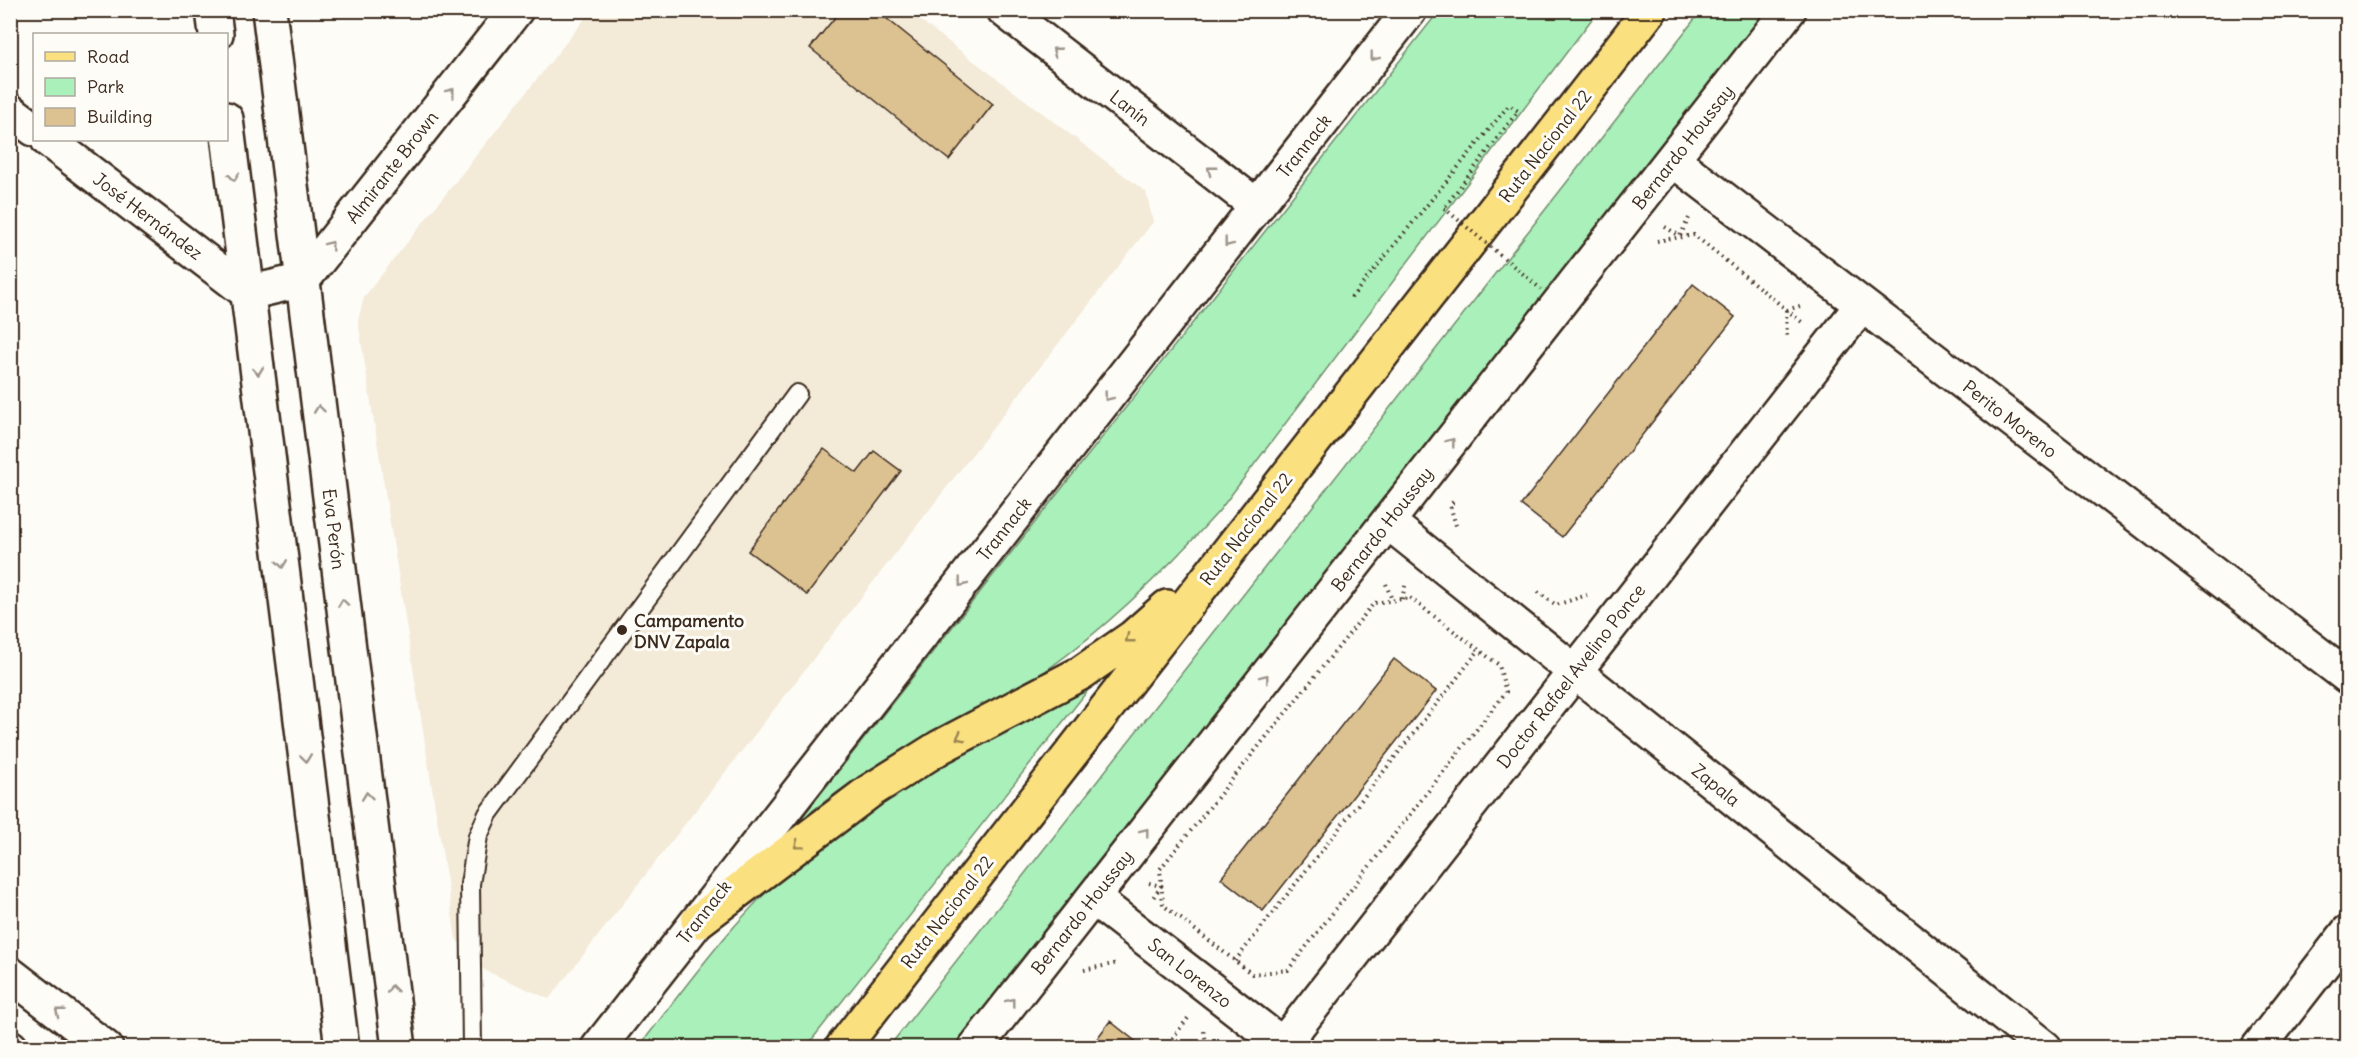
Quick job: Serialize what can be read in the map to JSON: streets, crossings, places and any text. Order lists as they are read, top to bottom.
{
  "streets": {
    "main road": ["Ruta Nacional 22"],
    "street": [
      "Lanín",
      "Trannack",
      "Bernardo Houssay",
      "Almirante Brown",
      "José Hernández",
      "Perito Moreno",
      "Eva Perón",
      "Doctor Rafael Avelino Ponce",
      "Zapala",
      "San Lorenzo"
    ]
  },
  "crossings": [
    ["Lanín", "Trannack"],
    ["Bernardo Houssay", "Perito Moreno"],
    ["Bernardo Houssay", "Zapala"],
    ["Bernardo Houssay", "San Lorenzo"],
    ["Almirante Brown", "Eva Perón"],
    ["Perito Moreno", "Doctor Rafael Avelino Ponce"],
    ["Doctor Rafael Avelino Ponce", "Zapala"],
    ["Doctor Rafael Avelino Ponce", "San Lorenzo"]
  ],
  "one_way": [
    "Lanín",
    "Trannack",
    "Bernardo Houssay",
    "Almirante Brown"
  ],
  "places": ["Campamento DNV Zapala"],
  "legend": ["Road", "Park", "Building"]
}
